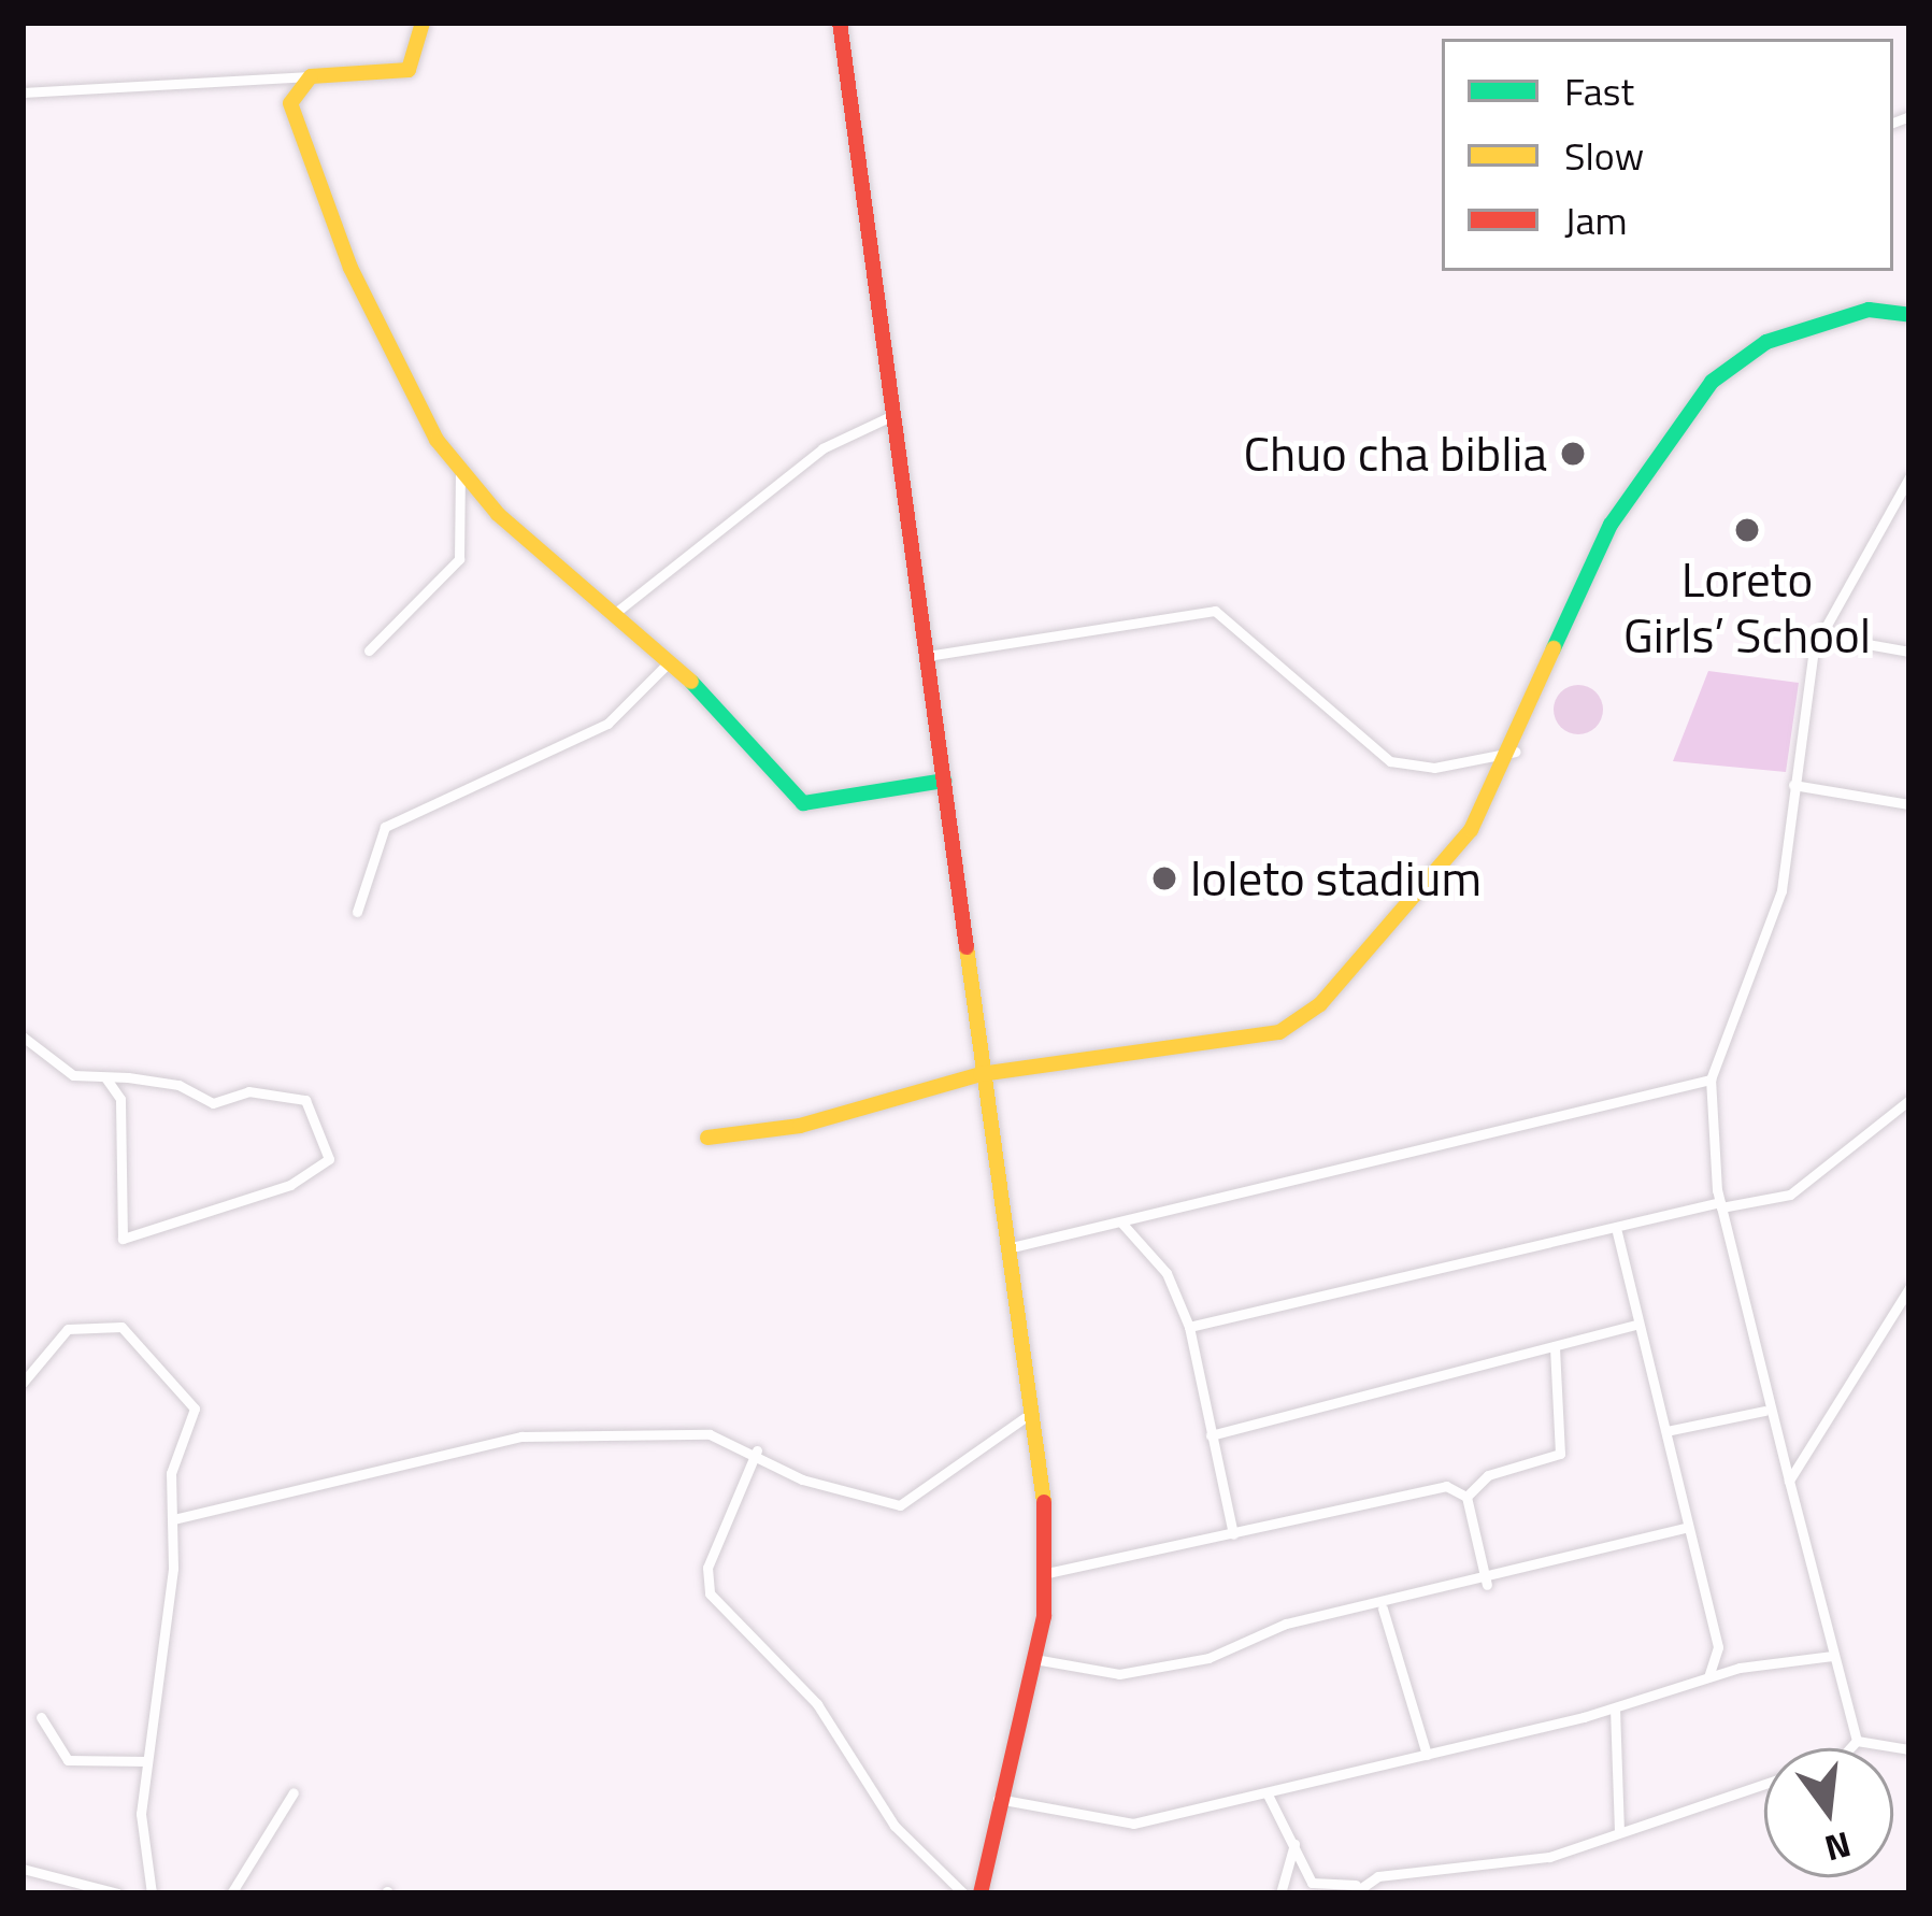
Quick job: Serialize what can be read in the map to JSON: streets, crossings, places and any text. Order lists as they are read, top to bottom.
{
  "places": ["Chuo cha biblia", "Loreto Girls’ School", "loleto stadium"],
  "legend": ["Fast", "Slow", "Jam"],
  "north": "bottom"
}
